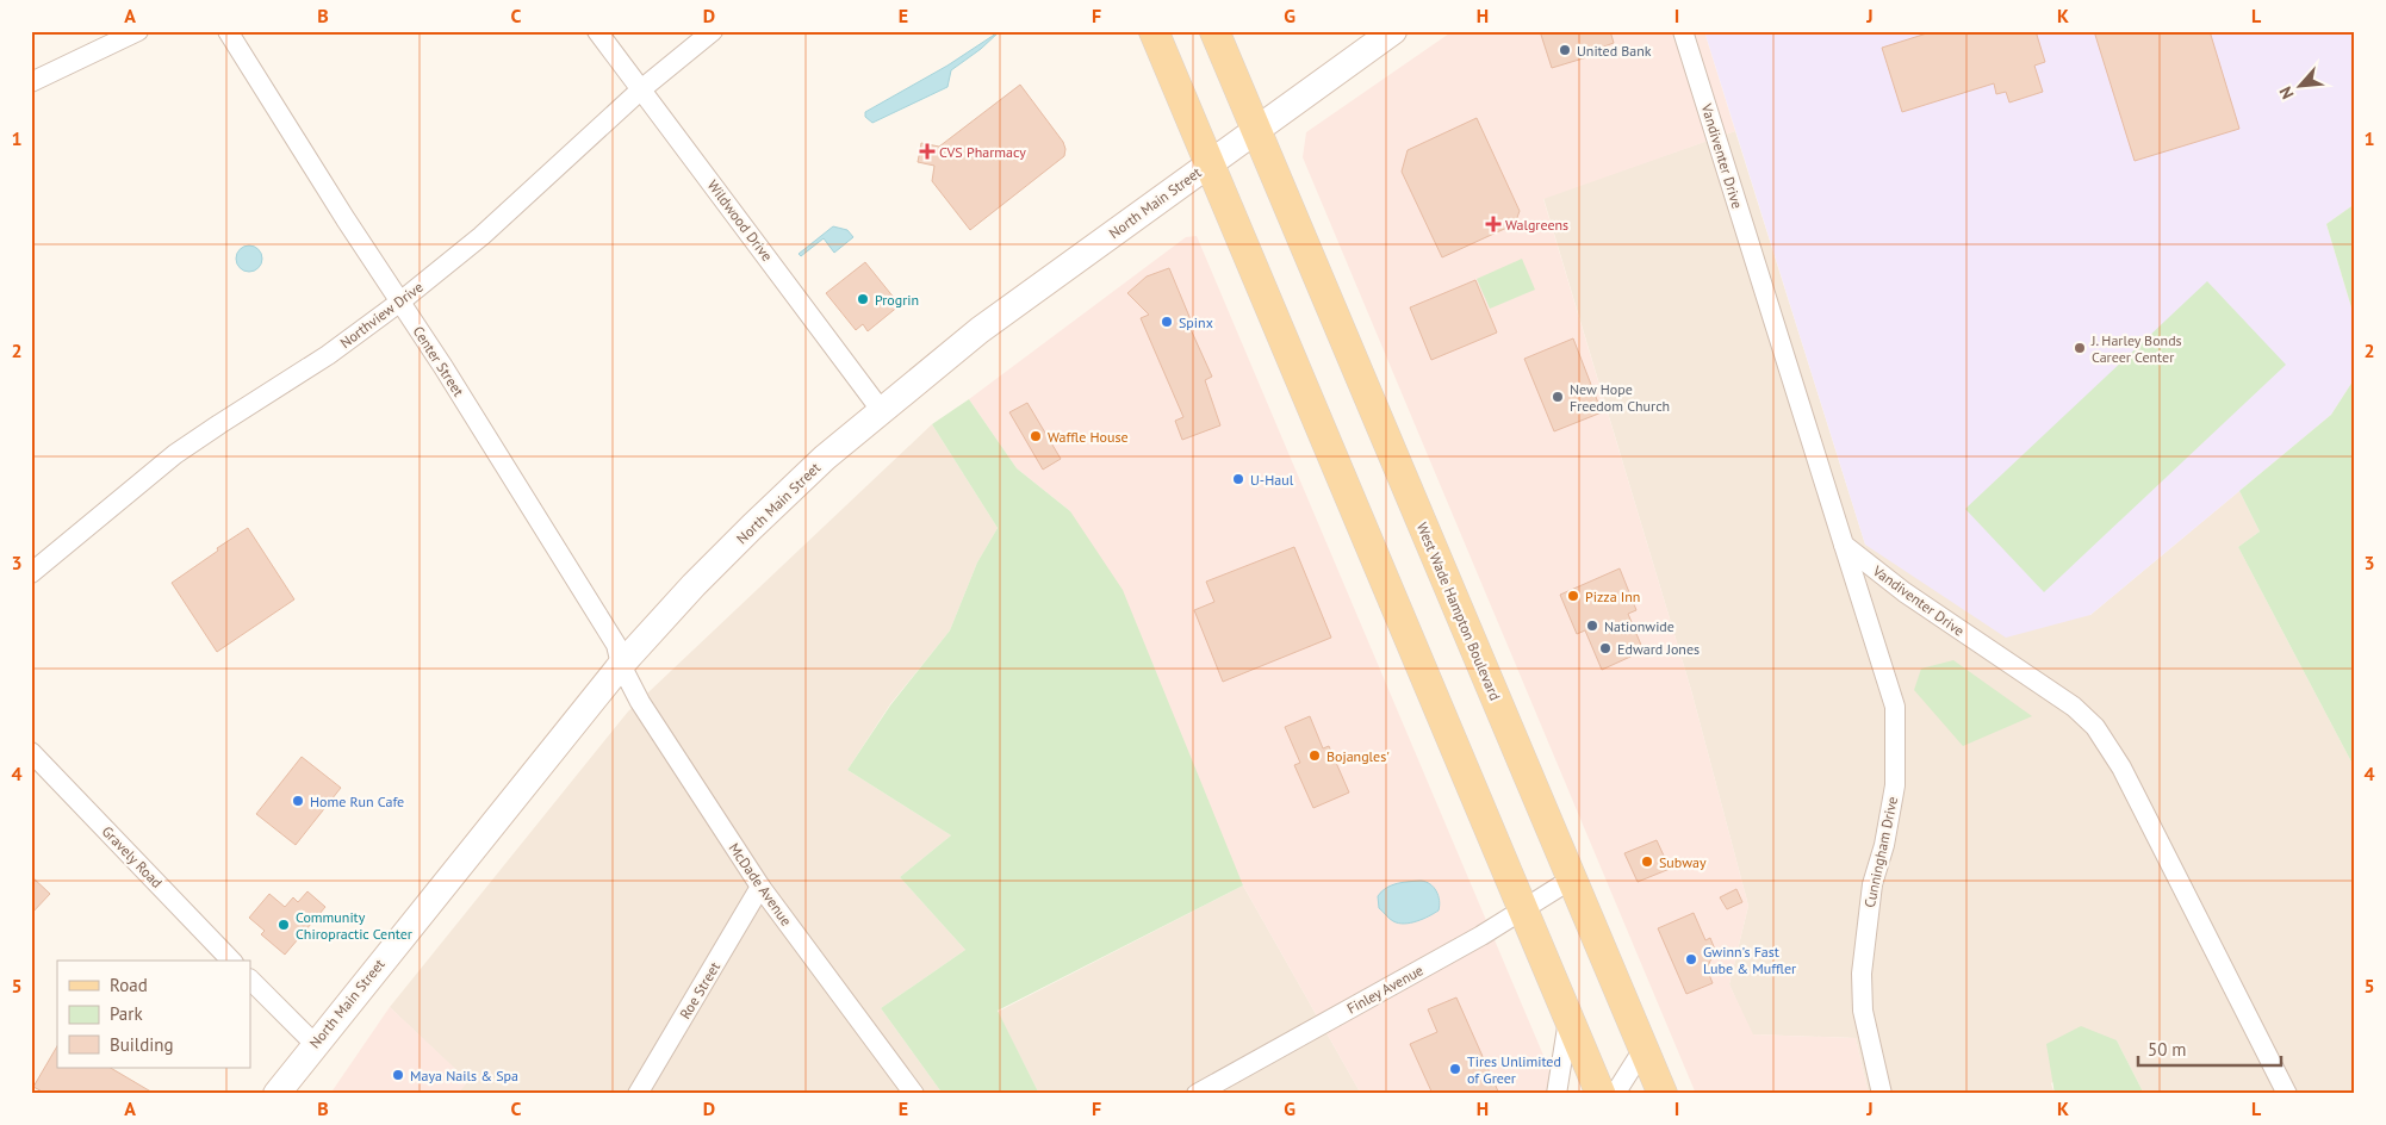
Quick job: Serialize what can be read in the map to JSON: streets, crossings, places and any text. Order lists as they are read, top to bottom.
{
  "streets": {
    "main road": ["North Main Street", "West Wade Hampton Boulevard"],
    "street": [
      "Vandiventer Drive",
      "Wildwood Drive",
      "Northview Drive",
      "Center Street",
      "Cunningham Drive",
      "Gravely Road",
      "McDade Avenue",
      "Finley Avenue",
      "Roe Street"
    ]
  },
  "crossings": [
    ["Vandiventer Drive", "Cunningham Drive"],
    ["North Main Street", "Wildwood Drive"],
    ["North Main Street", "Center Street"],
    ["North Main Street", "West Wade Hampton Boulevard"],
    ["North Main Street", "McDade Avenue"],
    ["Wildwood Drive", "Northview Drive"],
    ["Northview Drive", "Center Street"],
    ["Center Street", "McDade Avenue"],
    ["West Wade Hampton Boulevard", "Finley Avenue"],
    ["McDade Avenue", "Roe Street"]
  ],
  "places": {
    "other": [
      "United Bank",
      "Progrin",
      "Spinx",
      "J. Harley Bonds Career Center",
      "New Hope Freedom Church",
      "Waffle House",
      "U-Haul",
      "Pizza Inn",
      "Nationwide",
      "Edward Jones",
      "Bojangles'",
      "Home Run Cafe",
      "Subway",
      "Community Chiropractic Center",
      "Gwinn's Fast Lube & Muffler",
      "Tires Unlimited of Greer",
      "Maya Nails & Spa"
    ],
    "health": ["CVS Pharmacy", "Walgreens"]
  },
  "legend": ["Road", "Park", "Building"],
  "scale_bar": "50 m",
  "north": "bottom left",
  "grid": {
    "columns": [
      "A",
      "B",
      "C",
      "D",
      "E",
      "F",
      "G",
      "H",
      "I",
      "J",
      "K",
      "L"
    ],
    "rows": [
      "1",
      "2",
      "3",
      "4",
      "5"
    ]
  }
}
